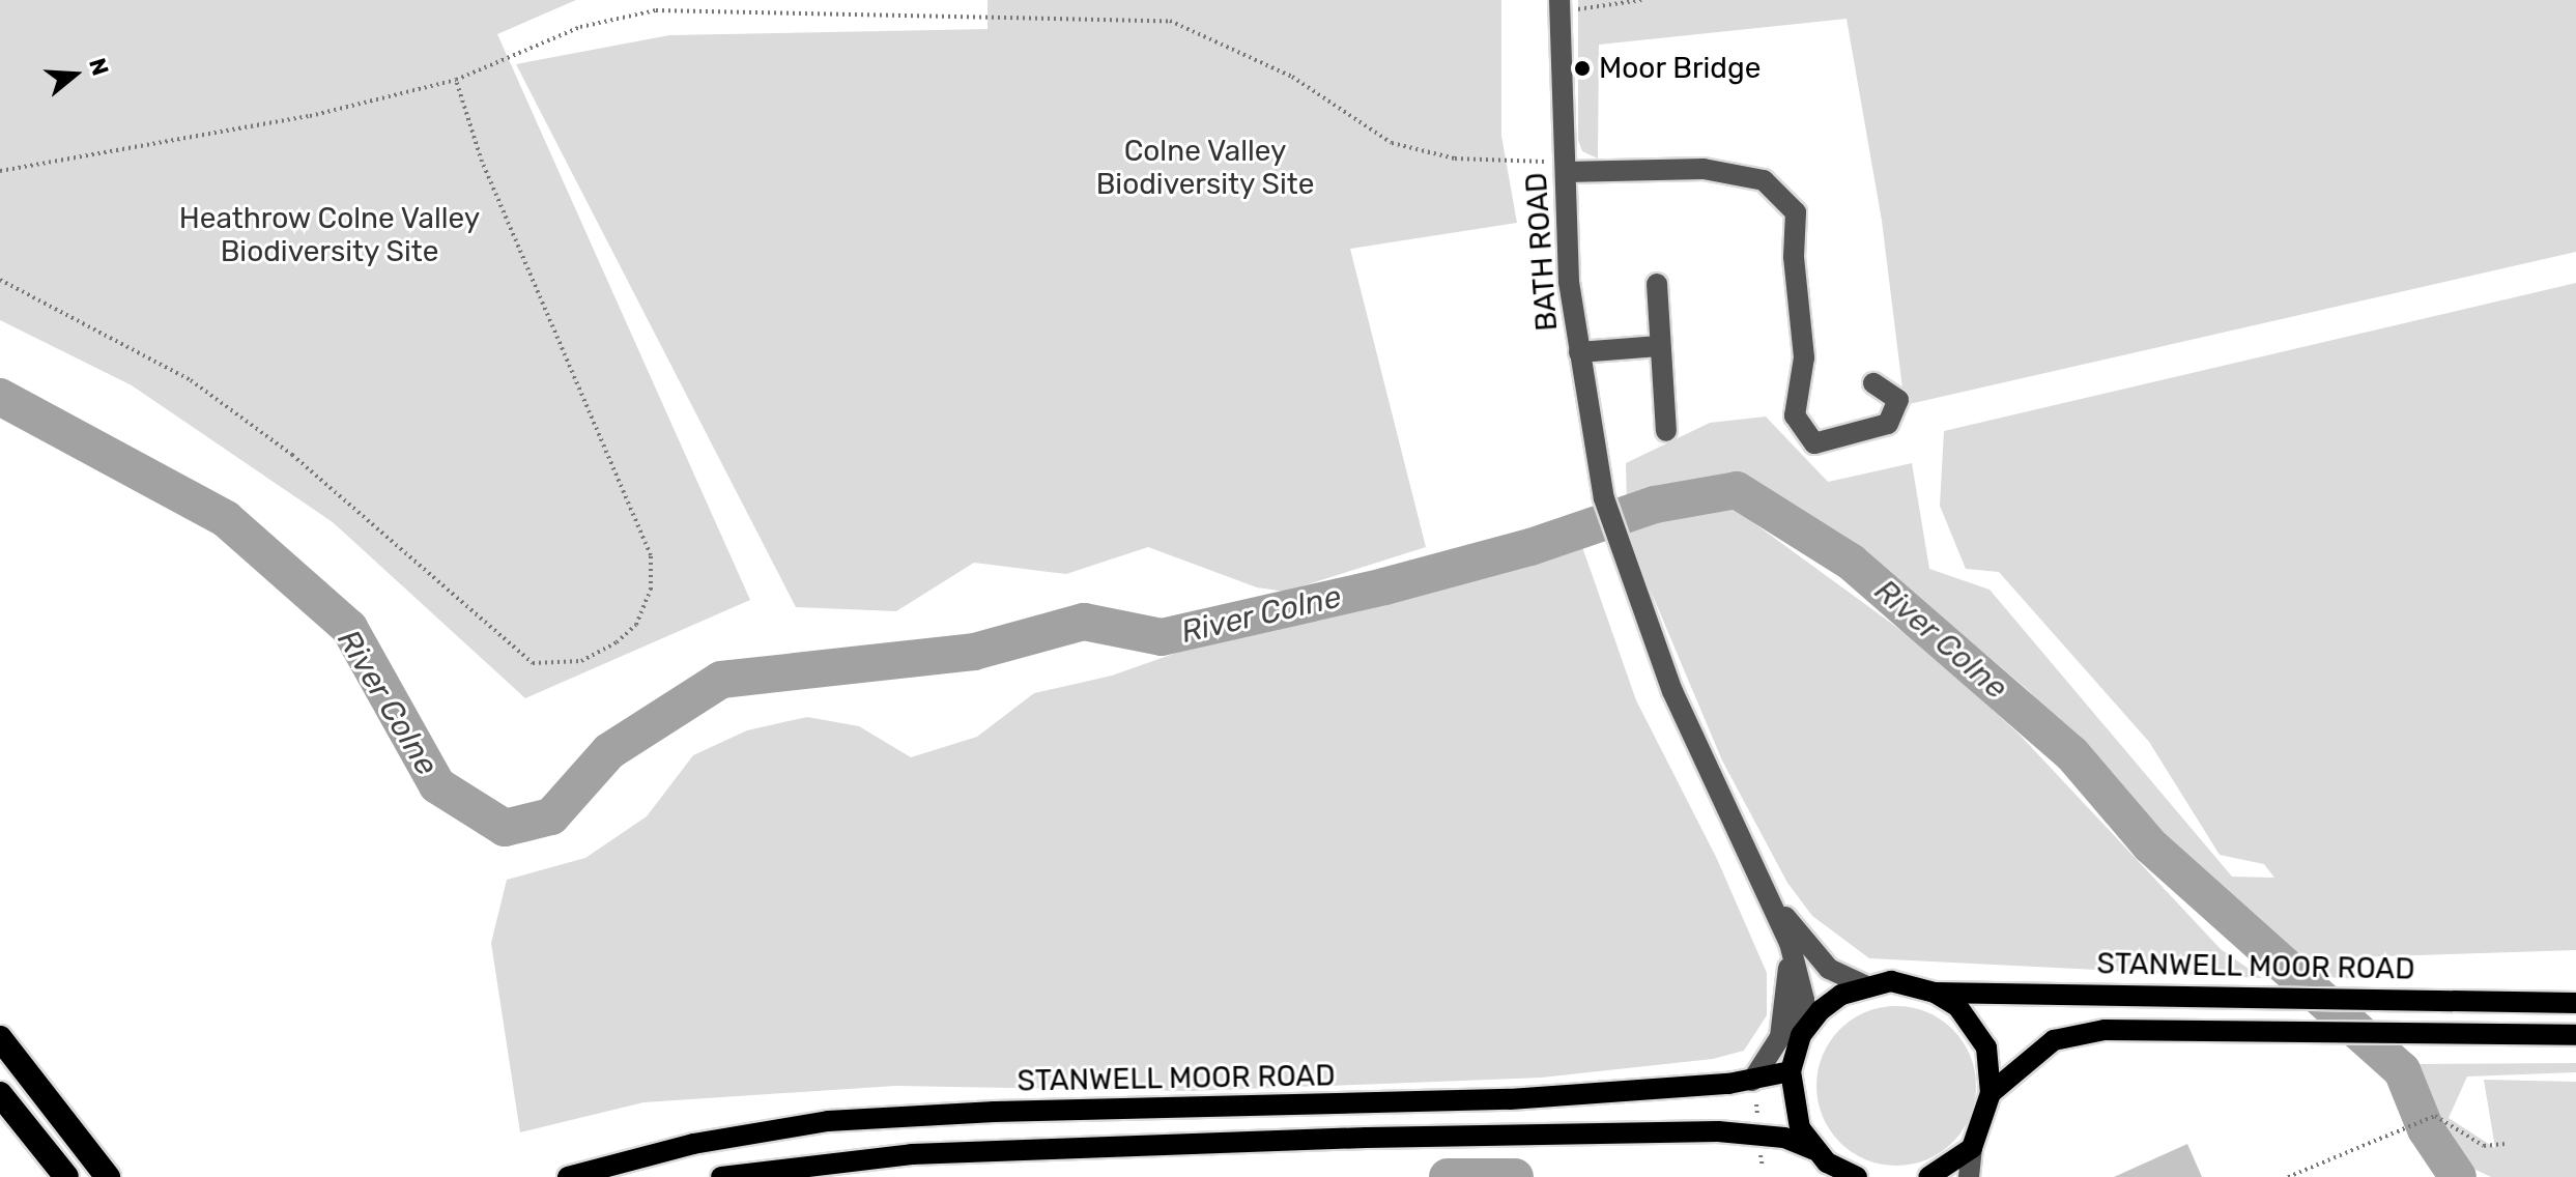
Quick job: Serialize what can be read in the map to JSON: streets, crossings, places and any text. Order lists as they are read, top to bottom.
{
  "streets": {
    "main road": ["STANWELL MOOR ROAD"],
    "street": ["BATH ROAD"]
  },
  "water": ["River Colne"],
  "parks": ["Colne Valley Biodiversity Site", "Heathrow Colne Valley Biodiversity Site"],
  "places": ["Moor Bridge"],
  "north": "right"
}
